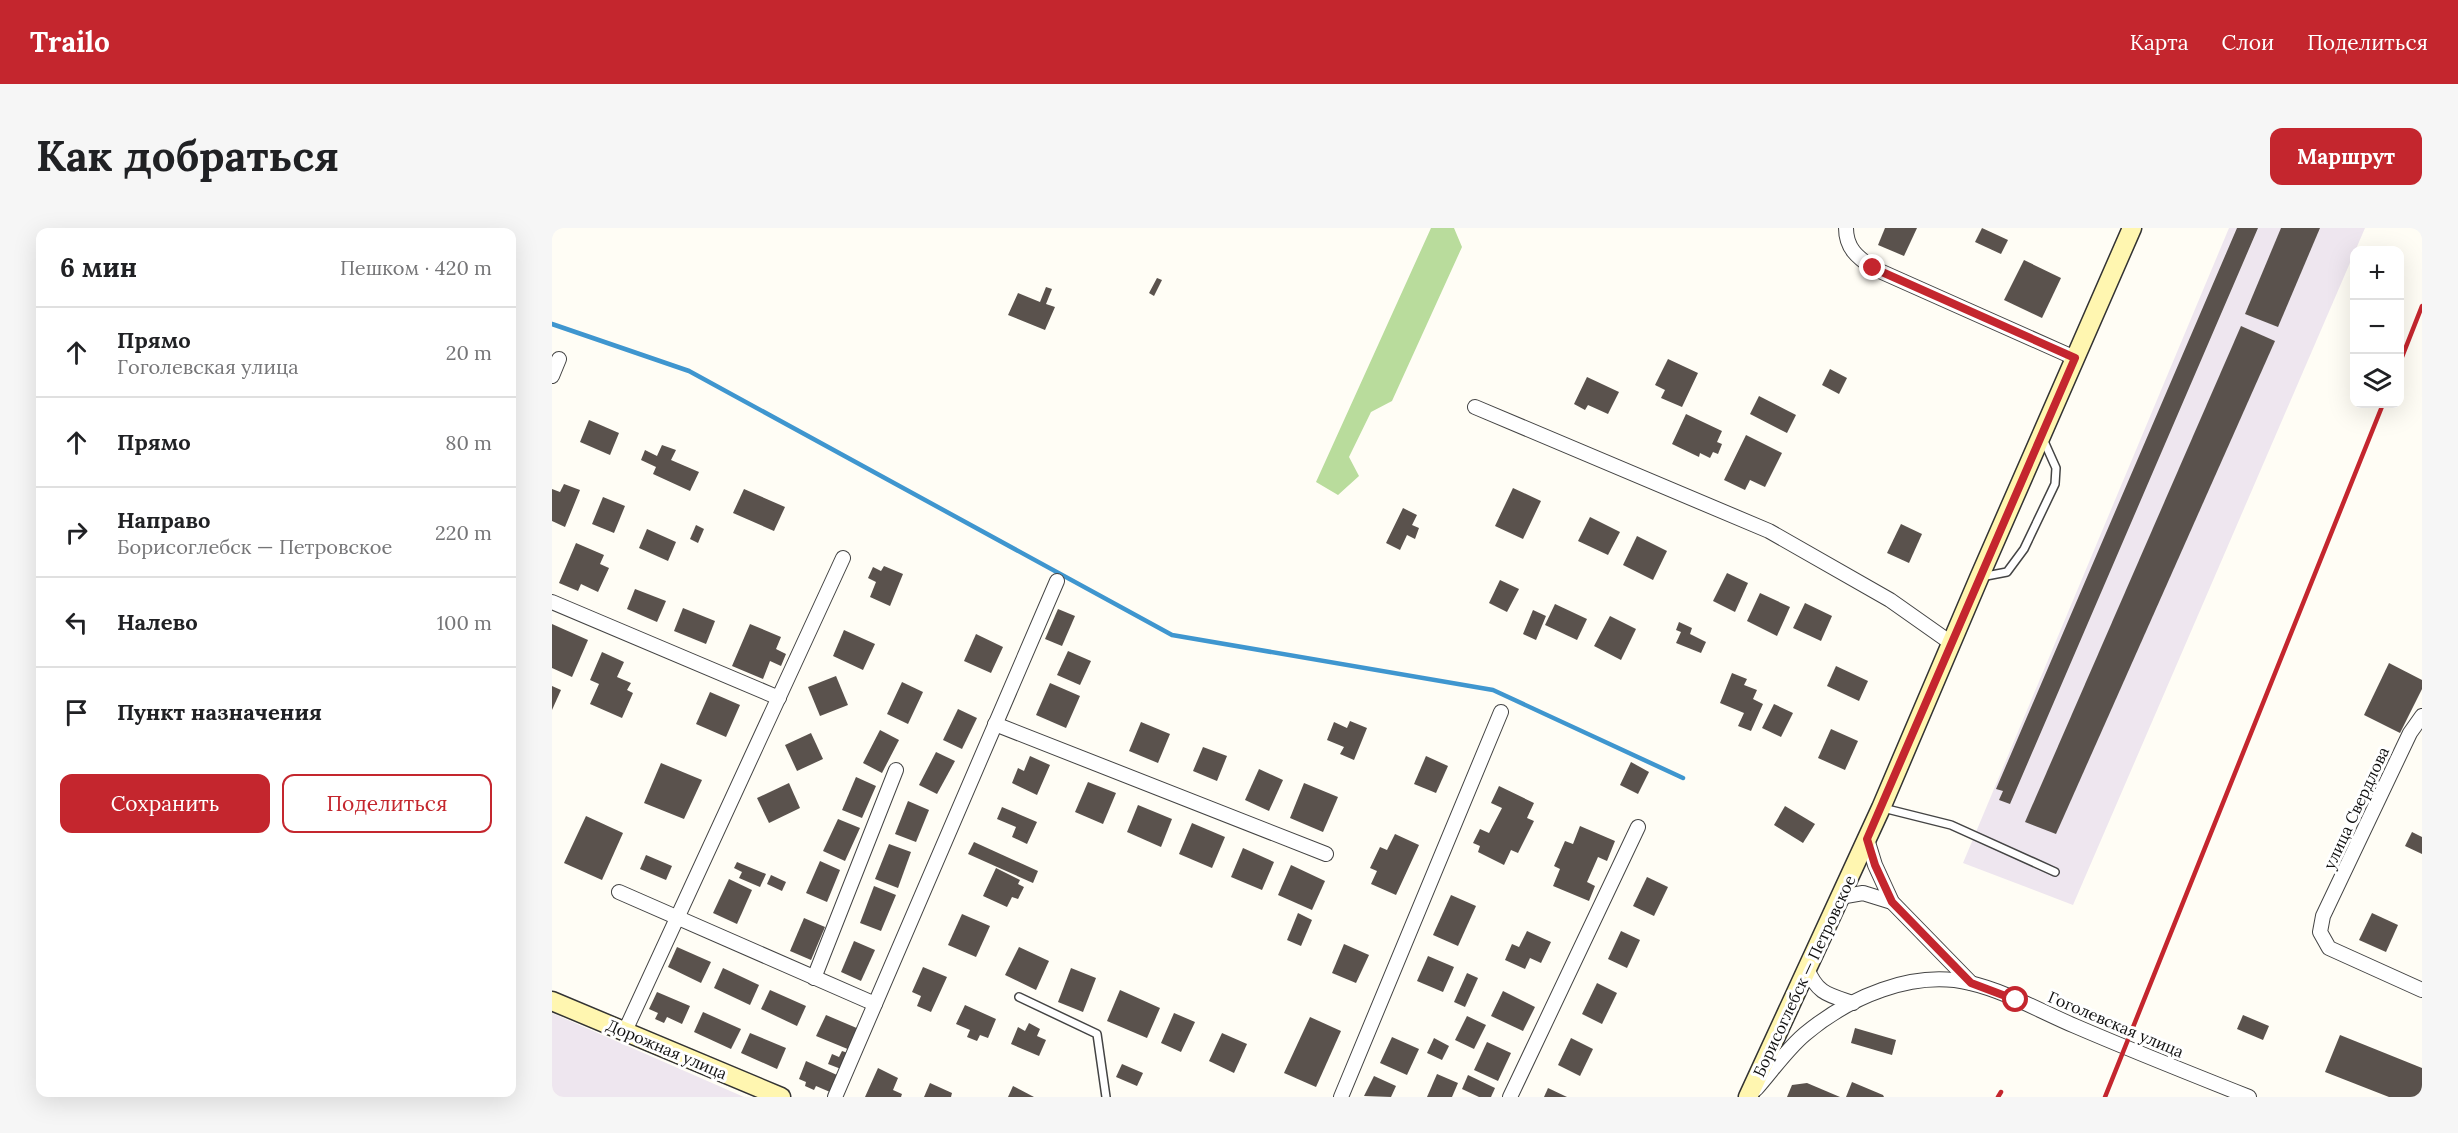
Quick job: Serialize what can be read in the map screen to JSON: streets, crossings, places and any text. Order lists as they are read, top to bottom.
{
  "streets": {
    "street": [
      "улица Свердлова",
      "Борисоглебск — Петровское",
      "Гоголевская улица",
      "Дорожная улица"
    ]
  },
  "page": {
    "header": "Trailo",
    "nav": ["Карта", "Слои", "Поделиться"],
    "buttons": [
      "Маршрут",
      ["Сохранить", "Поделиться"]
    ],
    "title": "Как добраться",
    "heading": ["6 мин", "Пешком · 420 m"],
    "map_buttons": ["+", "−"],
    "list": [
      ["Прямо", "Гоголевская улица", "20 m"],
      ["Прямо", "80 m"],
      ["Направо", "Борисоглебск — Петровское", "220 m"],
      ["Налево", "100 m"],
      "Пункт назначения"
    ]
  }
}
